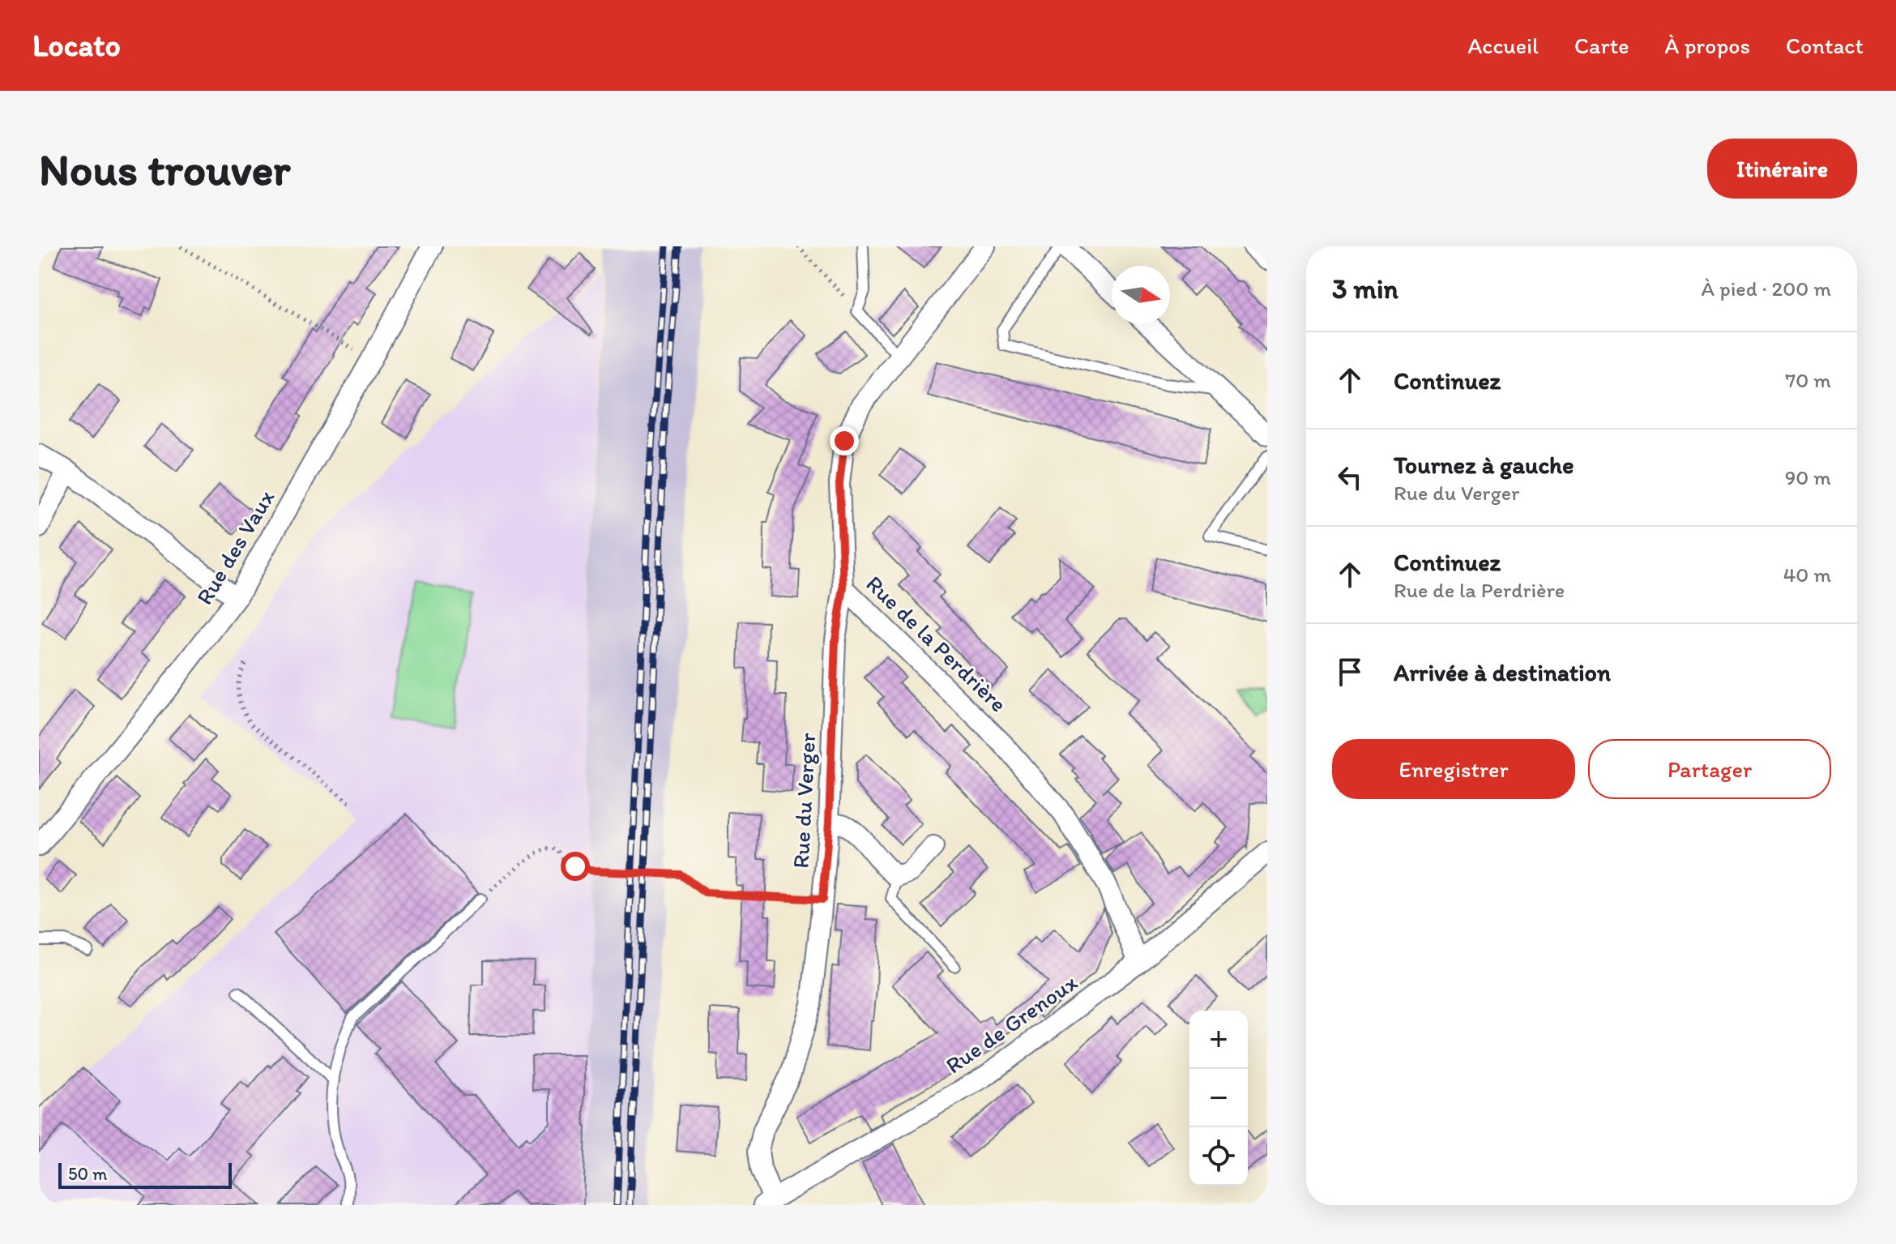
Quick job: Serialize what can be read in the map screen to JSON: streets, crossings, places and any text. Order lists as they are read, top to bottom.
{
  "streets": {
    "street": [
      "Rue des Vaux",
      "Rue de la Perdrière",
      "Rue du Verger",
      "Rue de Grenoux"
    ]
  },
  "crossings": [
    ["Rue de la Perdrière", "Rue du Verger"],
    ["Rue de la Perdrière", "Rue de Grenoux"],
    ["Rue du Verger", "Rue de Grenoux"]
  ],
  "scale_bar": "50 m",
  "north": "right",
  "page": {
    "header": "Locato",
    "nav": [
      "Accueil",
      "Carte",
      "À propos",
      "Contact"
    ],
    "buttons": [
      "Itinéraire",
      ["Enregistrer", "Partager"]
    ],
    "title": "Nous trouver",
    "heading": ["3 min", "À pied · 200 m"],
    "list": [
      ["Continuez", "70 m"],
      ["Tournez à gauche", "Rue du Verger", "90 m"],
      ["Continuez", "Rue de la Perdrière", "40 m"],
      "Arrivée à destination"
    ],
    "map_buttons": ["+", "−"],
    "scale": "50 m"
  }
}
